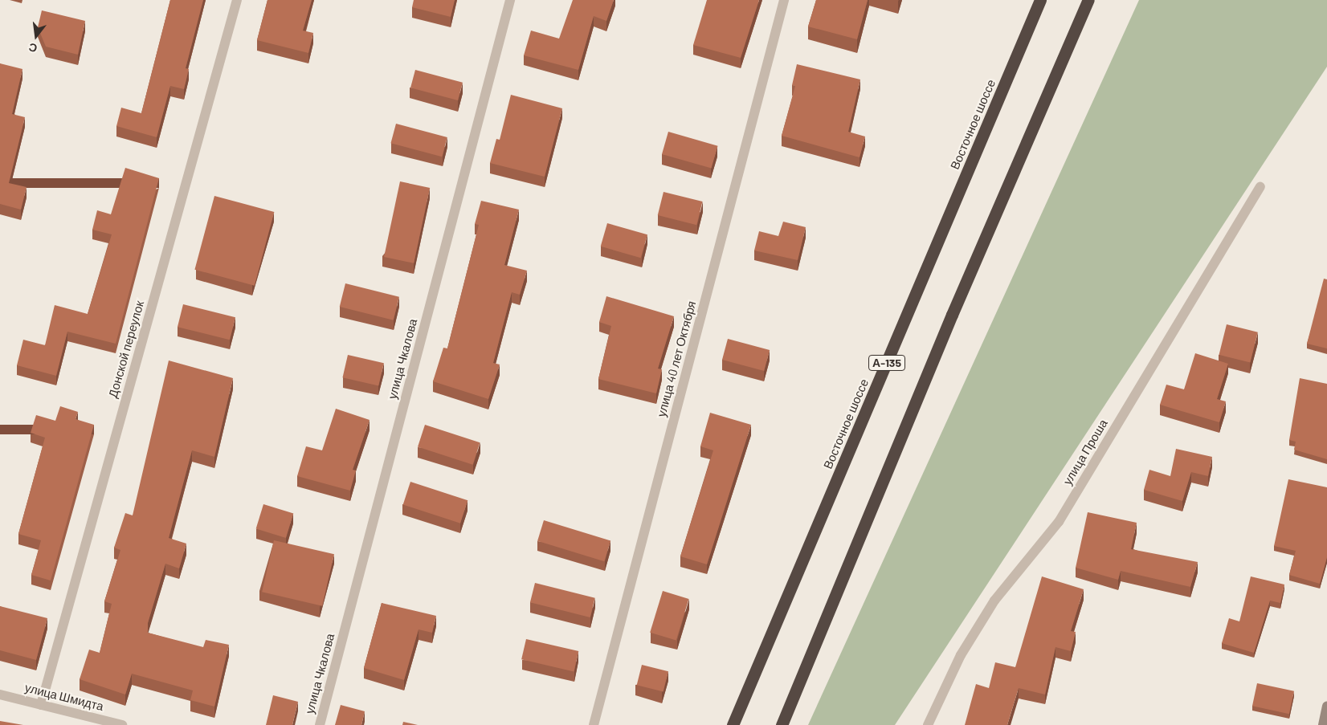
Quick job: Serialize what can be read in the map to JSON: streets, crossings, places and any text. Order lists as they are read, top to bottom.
{
  "streets": {
    "highway": ["Восточное шоссе", "А-135"],
    "street": [
      "Донской переулок",
      "улица Чкалова",
      "улица 40 лет Октября",
      "улица Проша",
      "улица Шмидта"
    ]
  },
  "crossings": [
    ["Донской переулок", "улица Шмидта"]
  ],
  "north": "bottom"
}
